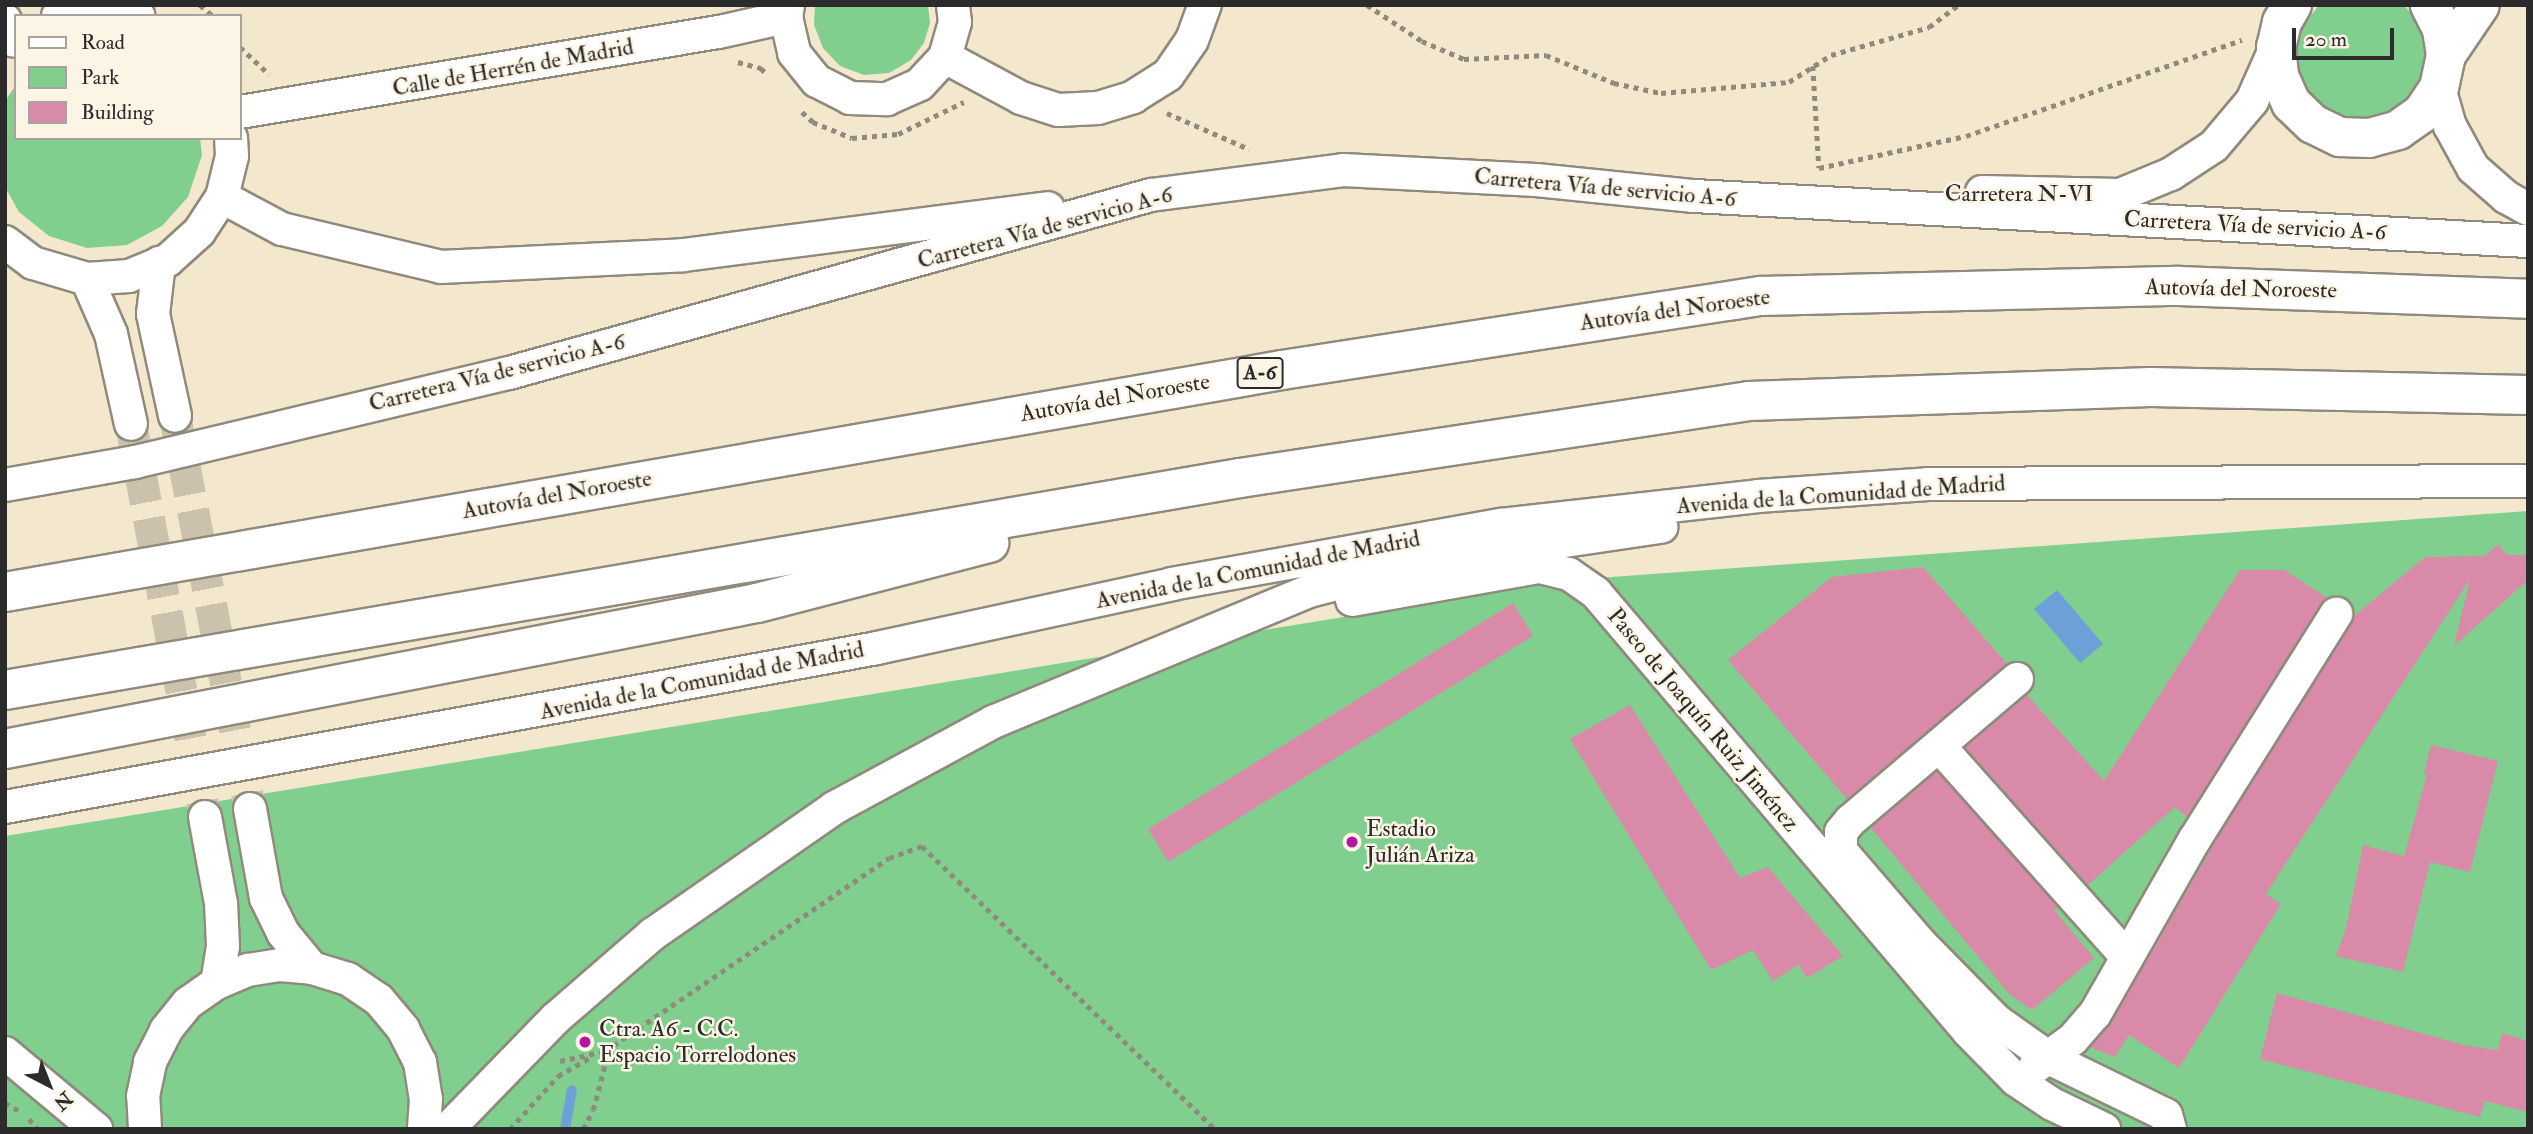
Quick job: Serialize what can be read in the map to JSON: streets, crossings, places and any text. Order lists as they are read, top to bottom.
{
  "streets": {
    "main road": ["Autovía del Noroeste", "A-6"],
    "street": [
      "Calle de Herrén de Madrid",
      "Carretera Vía de servicio A-6",
      "Carretera N-VI",
      "Avenida de la Comunidad de Madrid",
      "Paseo de Joaquín Ruiz Jiménez"
    ]
  },
  "crossings": [
    ["Carretera Vía de servicio A-6", "Carretera N-VI"]
  ],
  "places": ["Estadio Julián Ariza", "Ctra. A6 - C.C. Espacio Torrelodones"],
  "legend": ["Road", "Park", "Building"],
  "scale_bar": "20 m",
  "north": "bottom right"
}
